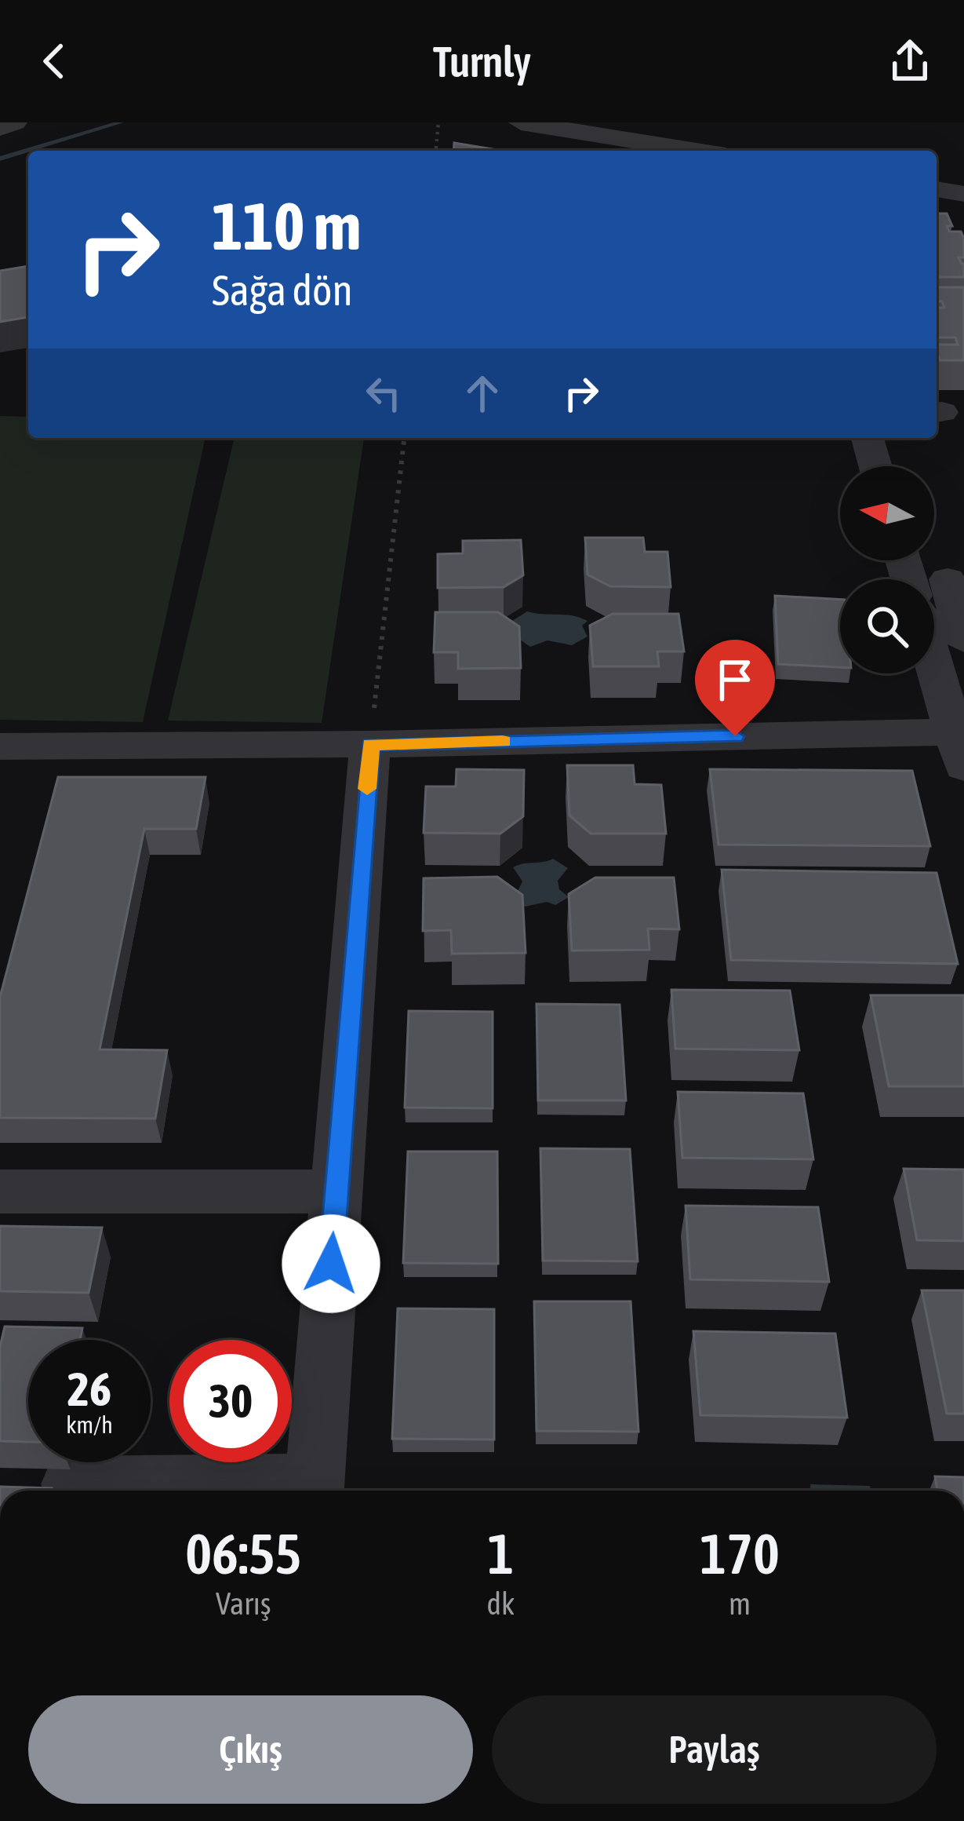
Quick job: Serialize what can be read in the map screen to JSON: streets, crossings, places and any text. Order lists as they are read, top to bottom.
{
  "north": "left",
  "page": {
    "header": "Turnly",
    "turn": ["110 m", "Sağa dön"],
    "speed": "26 km/h",
    "limit": "30",
    "eta": [
      "06:55",
      "Varış",
      "1",
      "dk",
      "170",
      "m"
    ],
    "buttons": ["Çıkış", "Paylaş"]
  }
}
